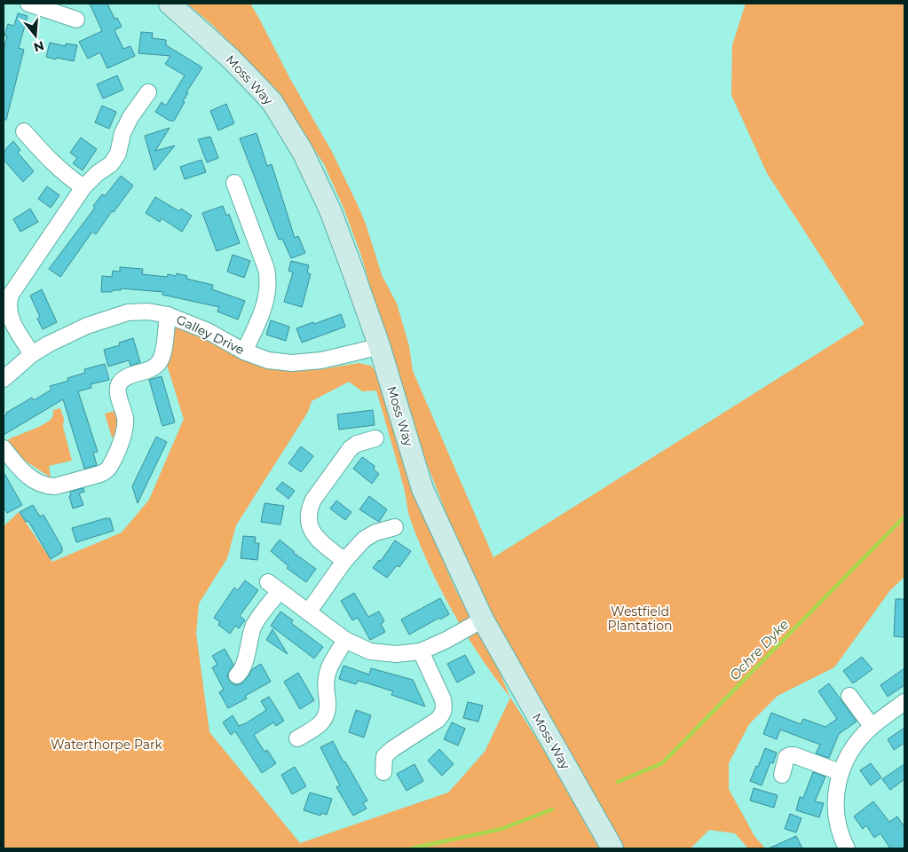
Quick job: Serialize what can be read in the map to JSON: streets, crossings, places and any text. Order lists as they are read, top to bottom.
{
  "streets": {
    "street": ["Moss Way", "Galley Drive"]
  },
  "crossings": [
    ["Moss Way", "Galley Drive"]
  ],
  "water": ["Ochre Dyke"],
  "parks": ["Westfield Plantation", "Waterthorpe Park"],
  "north": "bottom"
}
